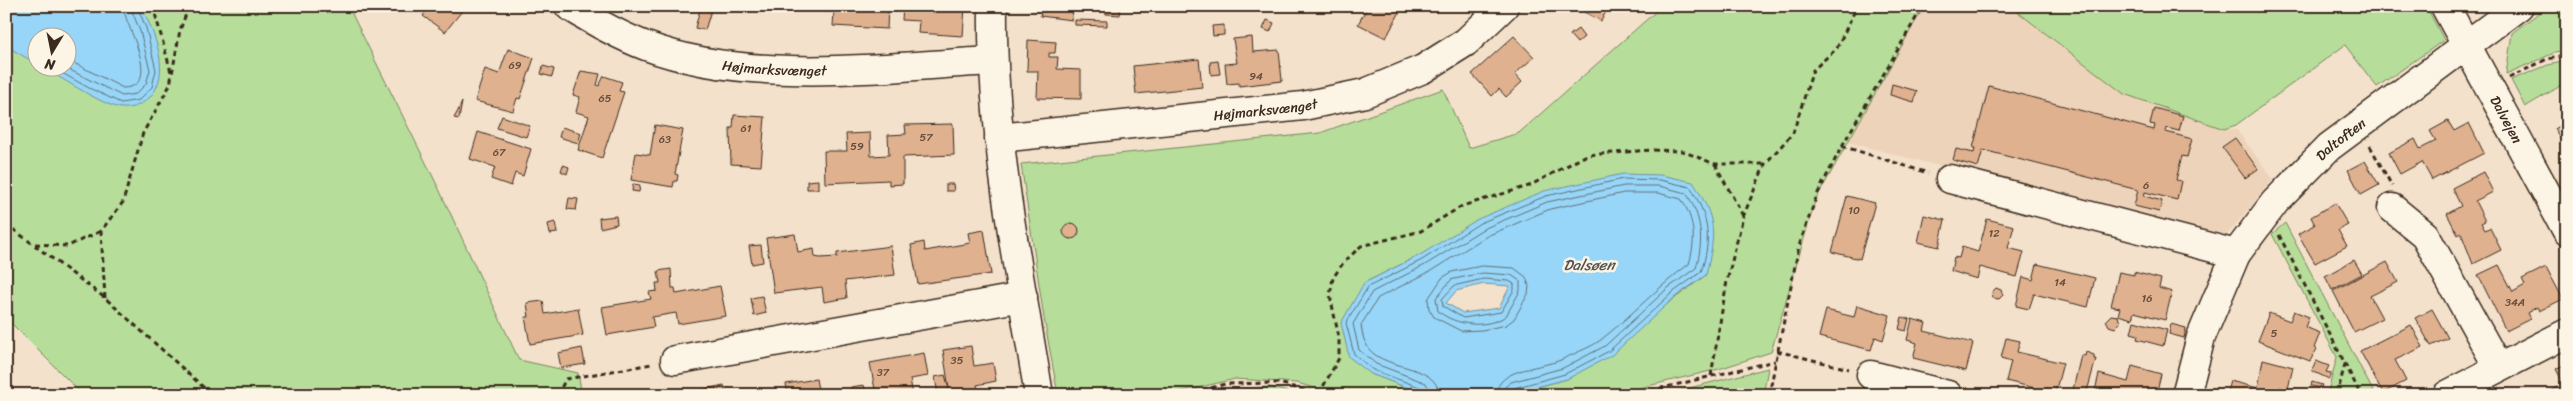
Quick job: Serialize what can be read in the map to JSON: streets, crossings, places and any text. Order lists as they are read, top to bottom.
{
  "streets": {
    "street": ["Højmarksvænget", "Dalvejen", "Daltoften"]
  },
  "crossings": [
    ["Dalvejen", "Daltoften"]
  ],
  "water": ["Dalsøen"],
  "house_numbers": [
    "69",
    "94",
    "65",
    "61",
    "57",
    "63",
    "59",
    "67",
    "6",
    "10",
    "12",
    "14",
    "16",
    "34A",
    "5",
    "35",
    "37"
  ],
  "north": "bottom"
}
